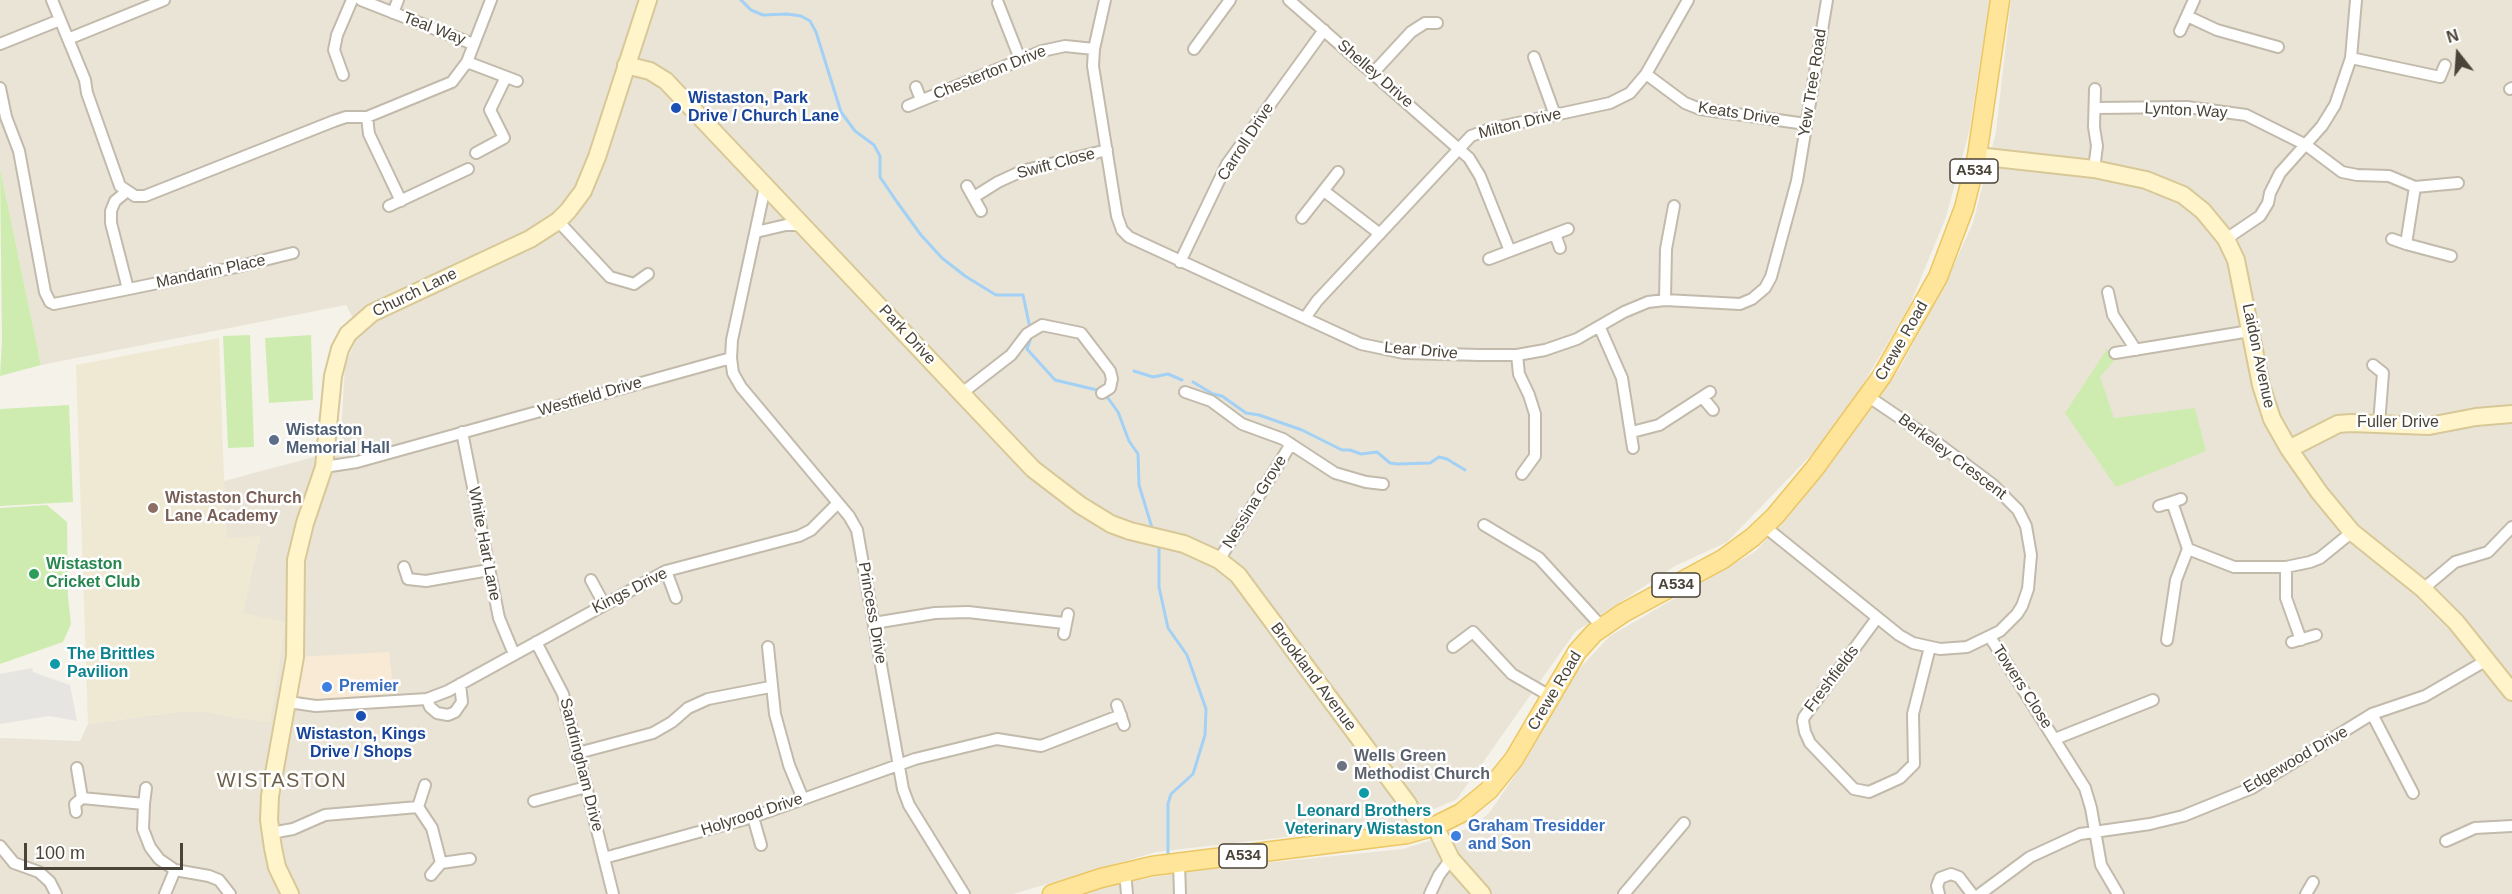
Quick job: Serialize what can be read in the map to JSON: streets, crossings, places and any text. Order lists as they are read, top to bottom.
{
  "streets": {
    "main road": ["A534", "Crewe Road"],
    "street": [
      "Teal Way",
      "Chesterton Drive",
      "Shelley Drive",
      "Yew Tree Road",
      "Lynton Way",
      "Keats Drive",
      "Milton Drive",
      "Carroll Drive",
      "Swift Close",
      "Mandarin Place",
      "Church Lane",
      "Park Drive",
      "Lear Drive",
      "Laidon Avenue",
      "Westfield Drive",
      "Fuller Drive",
      "Berkeley Crescent",
      "Nessina Grove",
      "White Hart Lane",
      "Kings Drive",
      "Princess Drive",
      "Brookland Avenue",
      "Freshfields",
      "Towers Close",
      "Edgewood Drive",
      "Sandringham Drive",
      "Holyrood Drive"
    ]
  },
  "crossings": [
    ["Chesterton Drive", "Lear Drive"],
    ["Shelley Drive", "Milton Drive"],
    ["Shelley Drive", "Carroll Drive"],
    ["Yew Tree Road", "Keats Drive"],
    ["Yew Tree Road", "Lear Drive"],
    ["Keats Drive", "Milton Drive"],
    ["Milton Drive", "Lear Drive"],
    ["Carroll Drive", "Lear Drive"],
    ["Swift Close", "Lear Drive"],
    ["Church Lane", "Park Drive"],
    ["Church Lane", "Westfield Drive"],
    ["Church Lane", "Kings Drive"],
    ["Park Drive", "Nessina Grove"],
    ["Park Drive", "Brookland Avenue"],
    ["Crewe Road", "Laidon Avenue"],
    ["Crewe Road", "Berkeley Crescent"],
    ["Crewe Road", "Brookland Avenue"],
    ["Laidon Avenue", "Fuller Drive"],
    ["Laidon Avenue", "Edgewood Drive"],
    ["Westfield Drive", "White Hart Lane"],
    ["Westfield Drive", "Princess Drive"],
    ["Berkeley Crescent", "Freshfields"],
    ["Berkeley Crescent", "Towers Close"],
    ["Nessina Grove", "Brookland Avenue"],
    ["White Hart Lane", "Kings Drive"],
    ["Kings Drive", "Princess Drive"],
    ["Kings Drive", "Sandringham Drive"],
    ["Princess Drive", "Holyrood Drive"],
    ["Sandringham Drive", "Holyrood Drive"]
  ],
  "districts": ["WISTASTON"],
  "places": [
    "Wistaston, Park Drive / Church Lane",
    "Wistaston Memorial Hall",
    "Wistaston Church Lane Academy",
    "Wistaston Cricket Club",
    "The Brittles Pavilion",
    "Premier",
    "Wistaston, Kings Drive / Shops",
    "Wells Green Methodist Church",
    "Leonard Brothers Veterinary Wistaston",
    "Graham Tresidder and Son"
  ],
  "scale_bar": "100 m",
  "north": "top"
}
